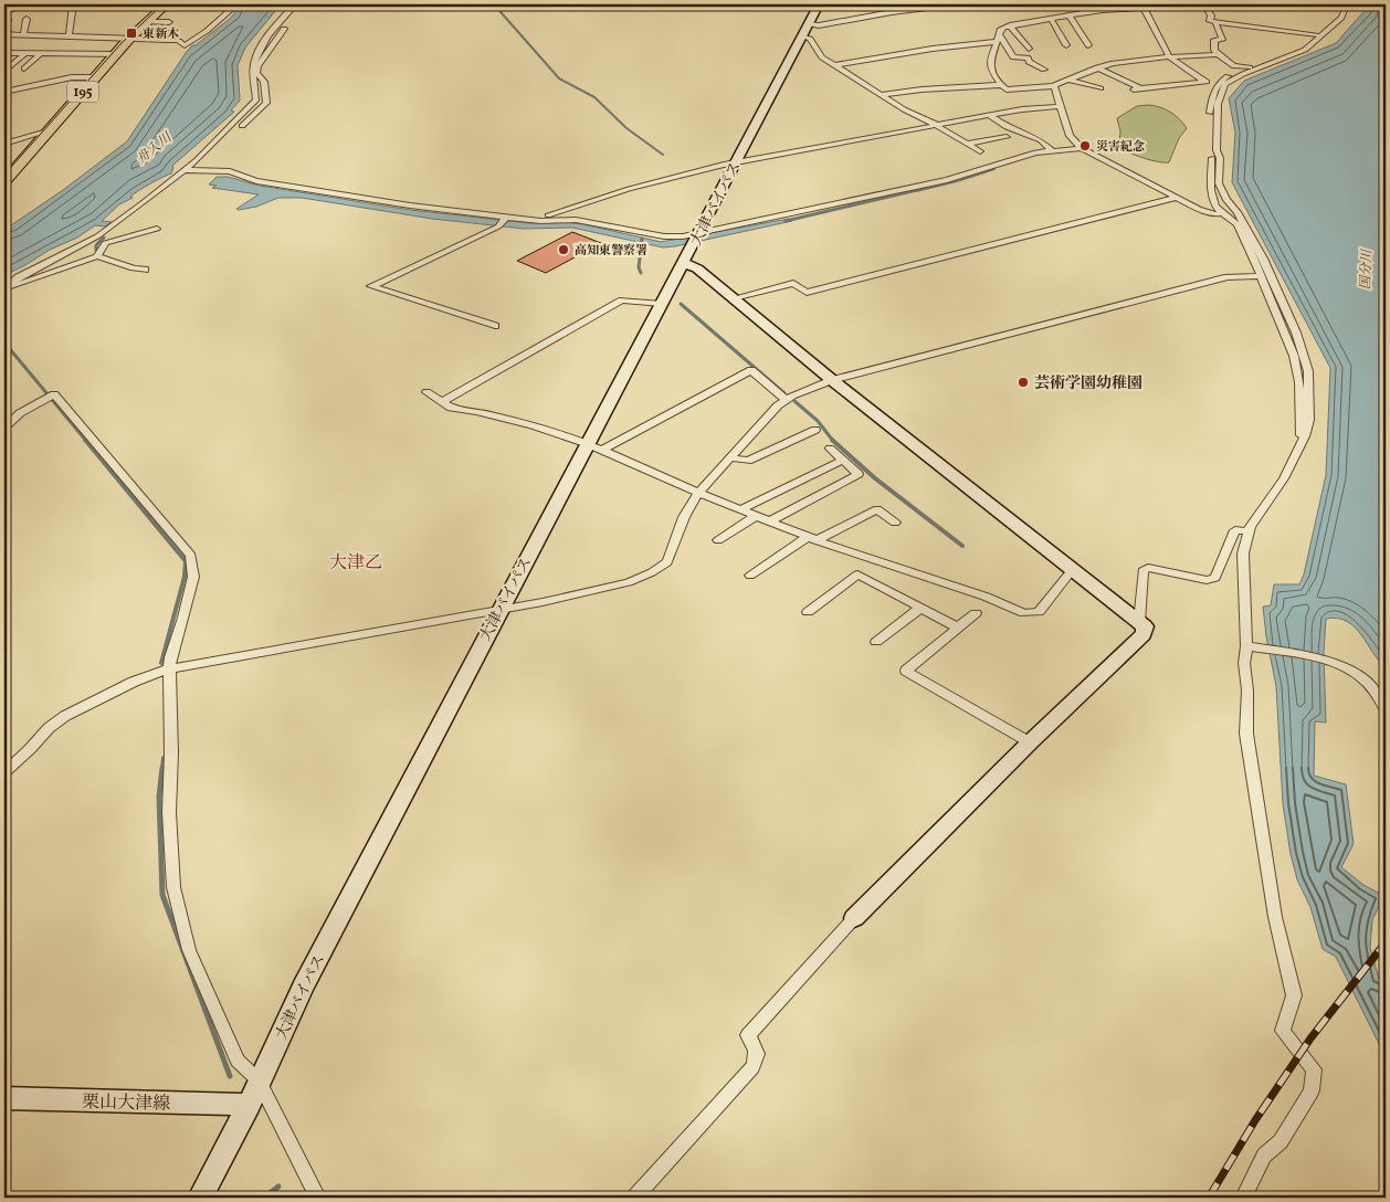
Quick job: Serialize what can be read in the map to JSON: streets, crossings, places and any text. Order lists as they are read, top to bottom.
{
  "streets": {
    "highway": ["195"],
    "main road": ["大津バイパス", "栗山大津線"]
  },
  "crossings": [
    ["大津バイパス", "栗山大津線"]
  ],
  "districts": ["大津乙"],
  "water": ["舟入川", "国分川"],
  "places": {
    "transit": ["東新木"],
    "other": ["災害紀念", "高知東警察署", "芸術学園幼稚園"]
  }
}
